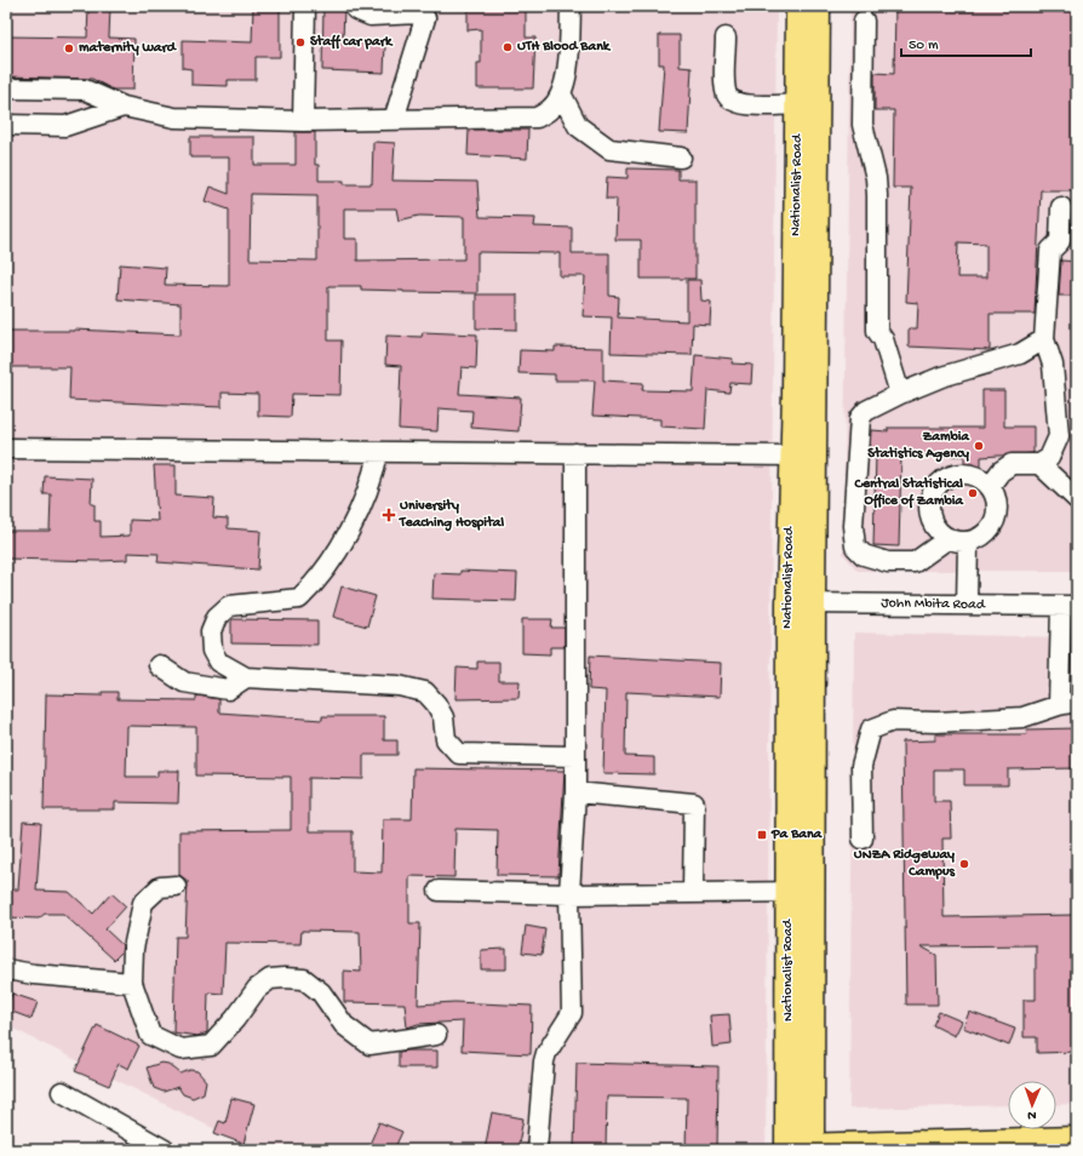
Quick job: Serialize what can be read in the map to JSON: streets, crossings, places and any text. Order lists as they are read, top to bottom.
{
  "streets": {
    "main road": ["Nationalist Road"],
    "street": ["John Mbita Road"]
  },
  "crossings": [
    ["Nationalist Road", "John Mbita Road"]
  ],
  "places": {
    "other": [
      "Staff car park",
      "UTH Blood Bank",
      "maternity ward",
      "Zambia Statistics Agency",
      "Central Statistical Office of Zambia",
      "UNZA Ridgeway Campus"
    ],
    "health": ["University Teaching Hospital"],
    "transit": ["Pa Bana"]
  },
  "scale_bar": "50 m",
  "north": "bottom"
}
